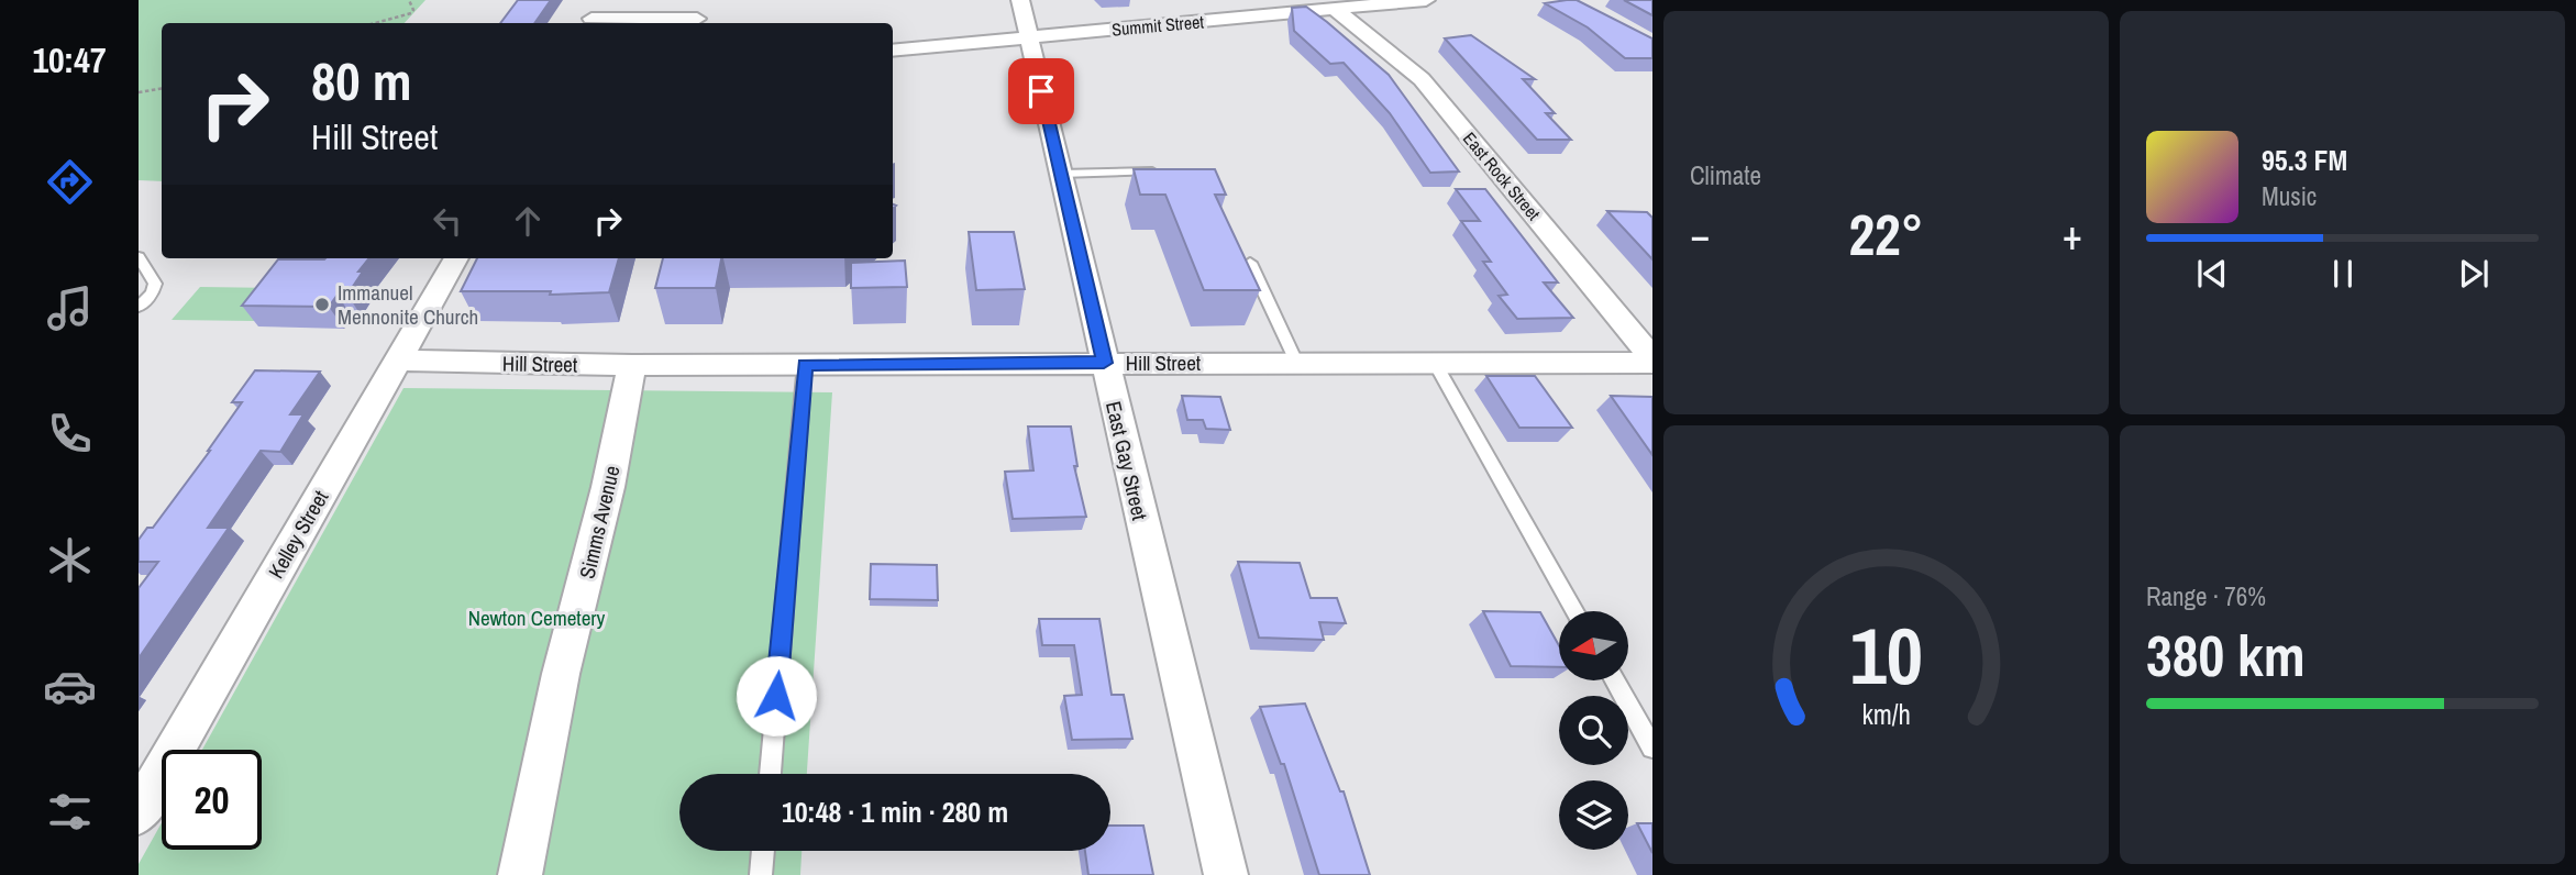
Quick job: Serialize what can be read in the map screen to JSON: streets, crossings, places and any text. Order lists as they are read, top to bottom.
{
  "streets": {
    "street": [
      "Summit Street",
      "East Rock Street",
      "Hill Street",
      "East Gay Street",
      "Simms Avenue",
      "Kelley Street"
    ]
  },
  "crossings": [
    ["Summit Street", "East Rock Street"],
    ["Summit Street", "East Gay Street"],
    ["East Rock Street", "Hill Street"],
    ["Hill Street", "East Gay Street"],
    ["Hill Street", "Simms Avenue"],
    ["Hill Street", "Kelley Street"]
  ],
  "parks": ["Newton Cemetery"],
  "places": ["Immanuel Mennonite Church"],
  "north": "left",
  "page": {
    "tabs": "10:47",
    "tile": [
      "Climate",
      ["Range · 76%", "380 km"]
    ],
    "turn": ["80 m", "Hill Street"],
    "song": ["95.3 FM", "Music"],
    "heat": ["−", "22°", "+"],
    "limit": "20",
    "trip": "10:48 · 1 min · 280 m",
    "gauge": ["10", "km/h"]
  }
}
